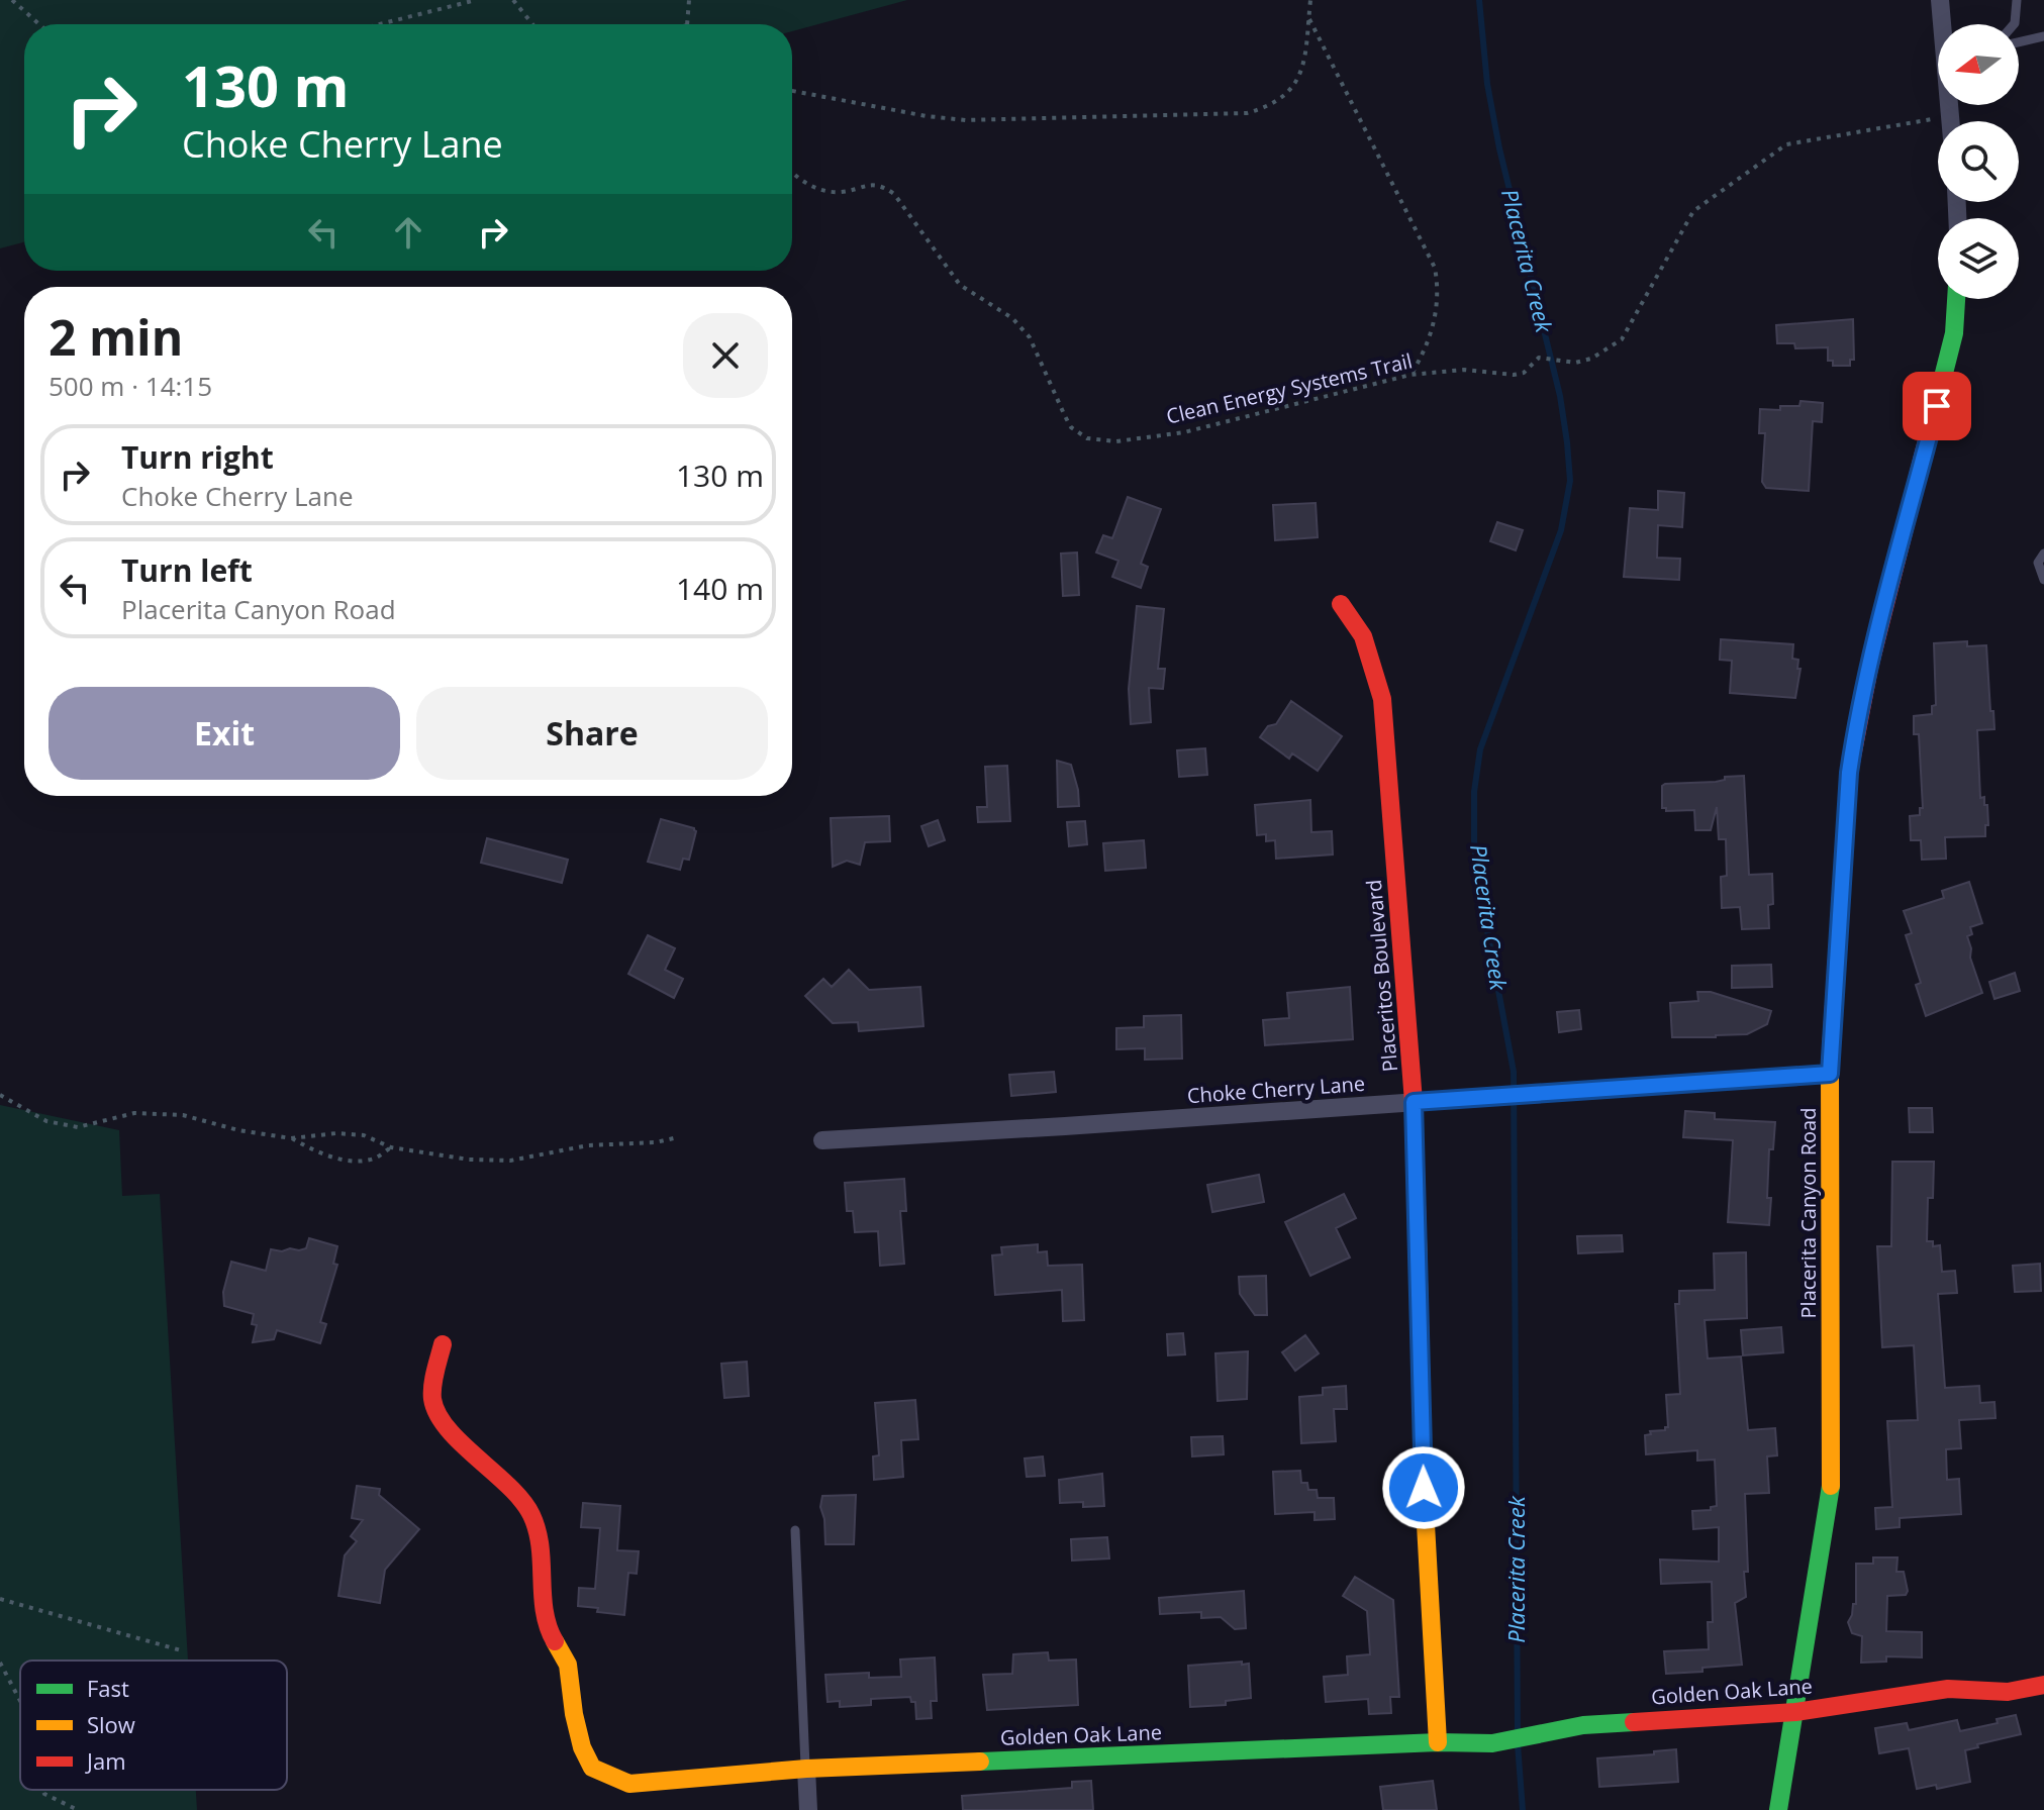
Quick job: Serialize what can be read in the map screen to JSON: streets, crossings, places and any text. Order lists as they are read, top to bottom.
{
  "streets": {
    "street": [
      "Placeritos Boulevard",
      "Choke Cherry Lane",
      "Placerita Canyon Road",
      "Golden Oak Lane"
    ],
    "path": ["Clean Energy Systems Trail"]
  },
  "crossings": [
    ["Placeritos Boulevard", "Choke Cherry Lane"],
    ["Placeritos Boulevard", "Golden Oak Lane"],
    ["Choke Cherry Lane", "Placerita Canyon Road"],
    ["Placerita Canyon Road", "Golden Oak Lane"]
  ],
  "water": ["Placerita Creek"],
  "legend": ["Fast", "Slow", "Jam"],
  "north": "left",
  "page": {
    "turn": ["130 m", "Choke Cherry Lane"],
    "heading": ["2 min", "500 m · 14:15"],
    "list": [
      {
        "name": "Turn right",
        "note": "Choke Cherry Lane",
        "value": "130 m"
      },
      {
        "name": "Turn left",
        "note": "Placerita Canyon Road",
        "value": "140 m"
      }
    ],
    "buttons": ["Exit", "Share"]
  }
}
